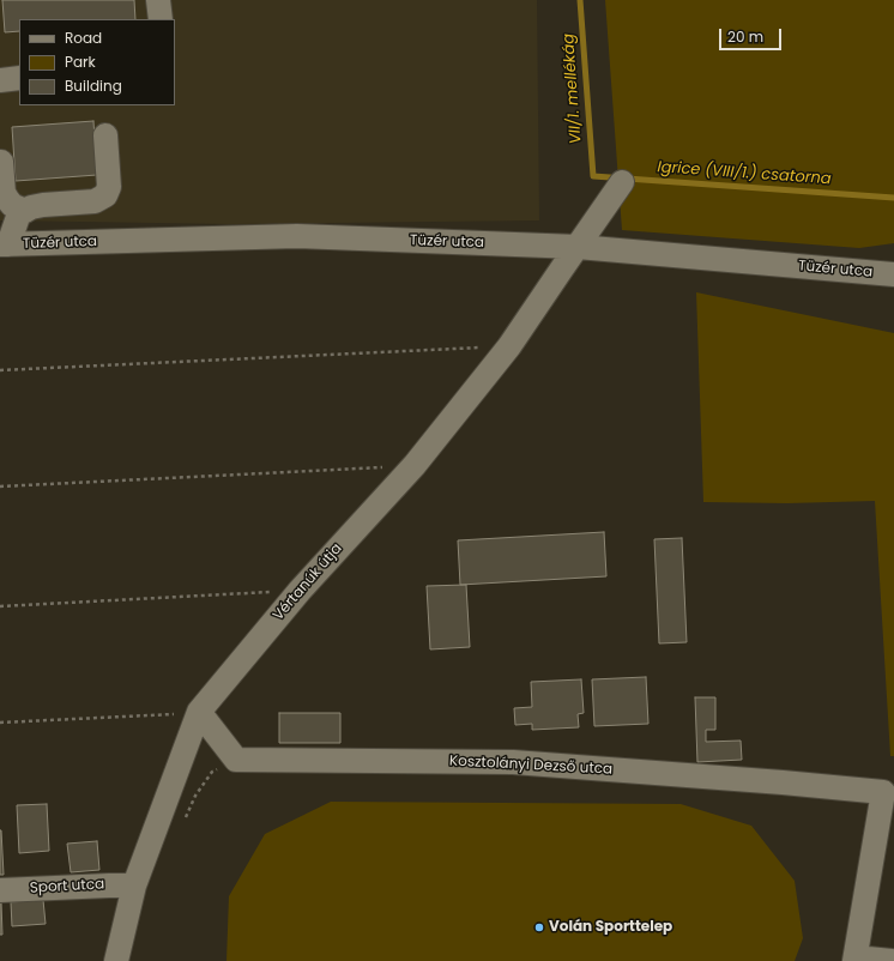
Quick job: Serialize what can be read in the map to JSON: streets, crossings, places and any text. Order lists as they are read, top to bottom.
{
  "streets": {
    "street": [
      "Tüzér utca",
      "Vértanúk útja",
      "Kosztolányi Dezső utca",
      "Sport utca"
    ]
  },
  "crossings": [
    ["Tüzér utca", "Vértanúk útja"],
    ["Vértanúk útja", "Kosztolányi Dezső utca"],
    ["Vértanúk útja", "Sport utca"]
  ],
  "water": ["VII/1. mellékág", "Igrice (VIII/1.) csatorna"],
  "places": ["Volán Sporttelep"],
  "legend": ["Road", "Park", "Building"],
  "scale_bar": "20 m"
}
